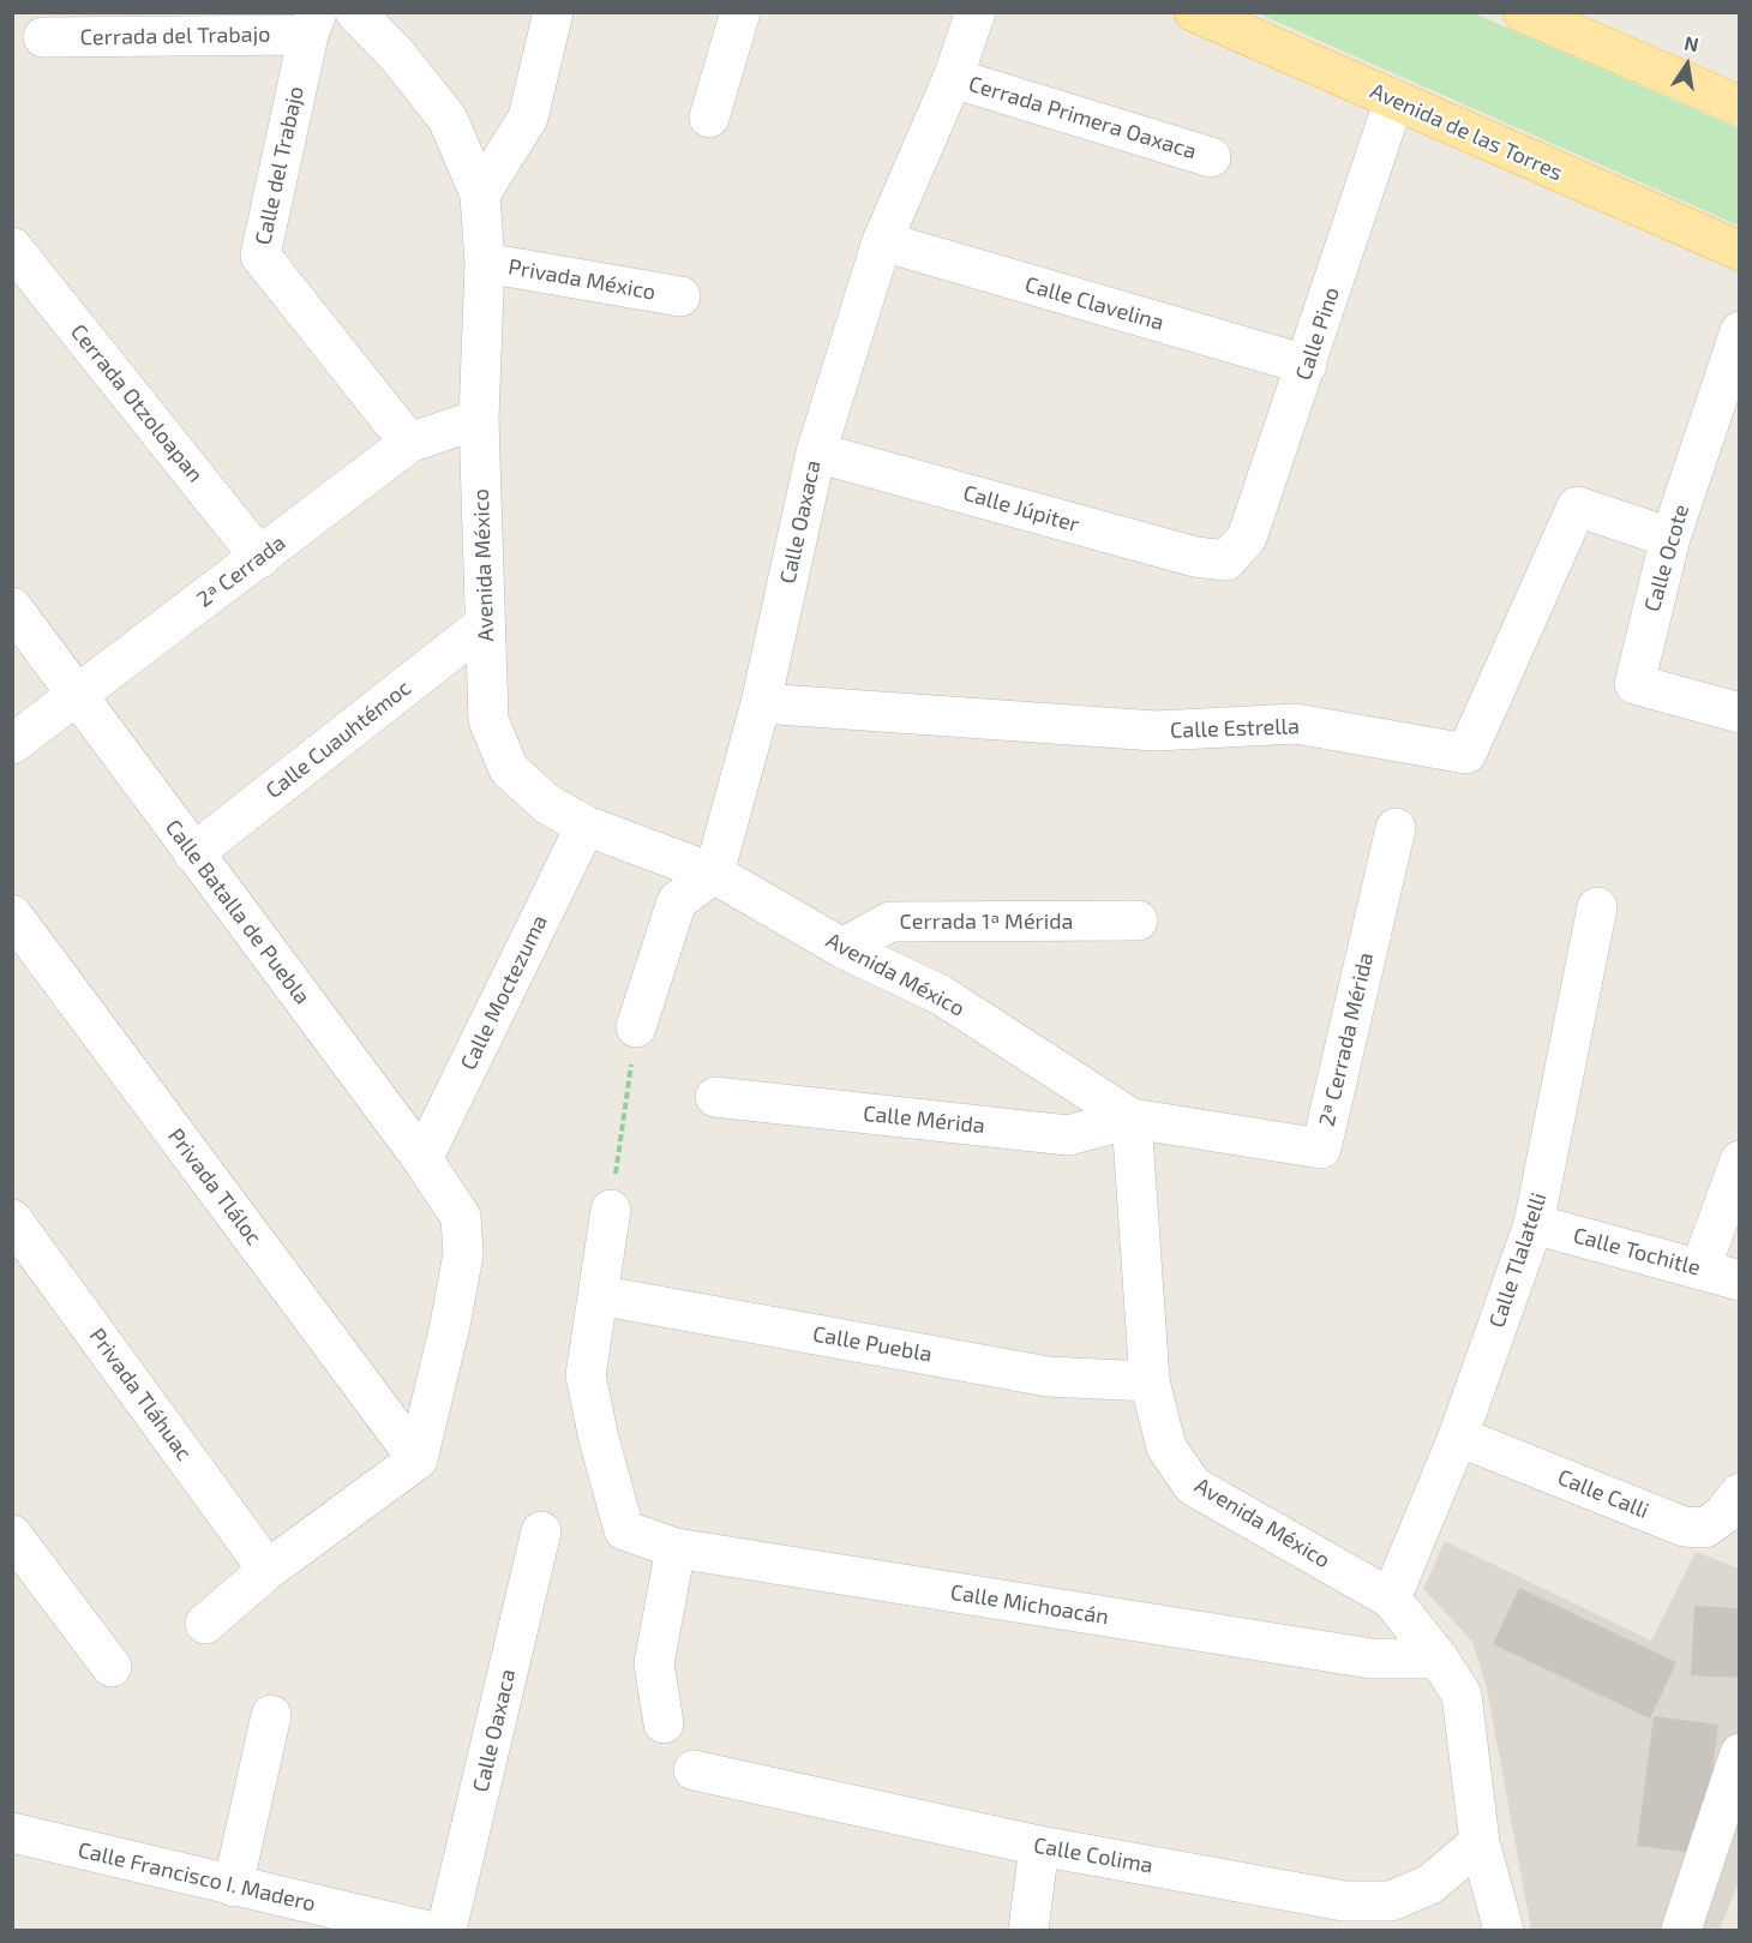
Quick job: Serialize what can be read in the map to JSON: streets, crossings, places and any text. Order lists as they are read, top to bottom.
{
  "streets": {
    "main road": ["Avenida de las Torres"],
    "street": [
      "Cerrada del Trabajo",
      "Cerrada Primera Oaxaca",
      "Calle del Trabajo",
      "Privada México",
      "Calle Clavelina",
      "Calle Pino",
      "Cerrada Otzoloapan",
      "Calle Júpiter",
      "Calle Oaxaca",
      "Calle Ocote",
      "Avenida México",
      "2ª Cerrada",
      "Calle Estrella",
      "Calle Cuauhtémoc",
      "Calle Batalla de Puebla",
      "Cerrada 1ª Mérida",
      "Calle Moctezuma",
      "2ª Cerrada Mérida",
      "Calle Mérida",
      "Privada Tláloc",
      "Calle Tochitle",
      "Calle Tlalatelli",
      "Calle Puebla",
      "Privada Tláhuac",
      "Calle Calli",
      "Calle Michoacán",
      "Calle Colima",
      "Calle Francisco I. Madero"
    ]
  },
  "crossings": [
    ["Cerrada del Trabajo", "Calle del Trabajo"],
    ["Cerrada Primera Oaxaca", "Calle Oaxaca"],
    ["Avenida de las Torres", "Calle Pino"],
    ["Calle del Trabajo", "2ª Cerrada"],
    ["Privada México", "Avenida México"],
    ["Calle Clavelina", "Calle Pino"],
    ["Calle Clavelina", "Calle Oaxaca"],
    ["Calle Pino", "Calle Júpiter"],
    ["Cerrada Otzoloapan", "2ª Cerrada"],
    ["Calle Júpiter", "Calle Oaxaca"],
    ["Calle Oaxaca", "Avenida México"],
    ["Calle Oaxaca", "Calle Estrella"],
    ["Calle Ocote", "Calle Estrella"],
    ["Avenida México", "2ª Cerrada"],
    ["Avenida México", "Calle Cuauhtémoc"],
    ["Avenida México", "Cerrada 1ª Mérida"],
    ["Avenida México", "Calle Moctezuma"],
    ["Avenida México", "2ª Cerrada Mérida"],
    ["Avenida México", "Calle Mérida"],
    ["Avenida México", "Calle Tlalatelli"],
    ["Avenida México", "Calle Puebla"],
    ["Avenida México", "Calle Michoacán"],
    ["Avenida México", "Calle Colima"],
    ["2ª Cerrada", "Calle Batalla de Puebla"],
    ["Calle Cuauhtémoc", "Calle Batalla de Puebla"],
    ["Calle Batalla de Puebla", "Calle Moctezuma"],
    ["Calle Batalla de Puebla", "Privada Tláloc"],
    ["2ª Cerrada Mérida", "Calle Mérida"],
    ["Calle Tochitle", "Calle Tlalatelli"],
    ["Calle Tlalatelli", "Calle Calli"],
    ["Calle Puebla", "Calle Michoacán"]
  ],
  "north": "top"
}
